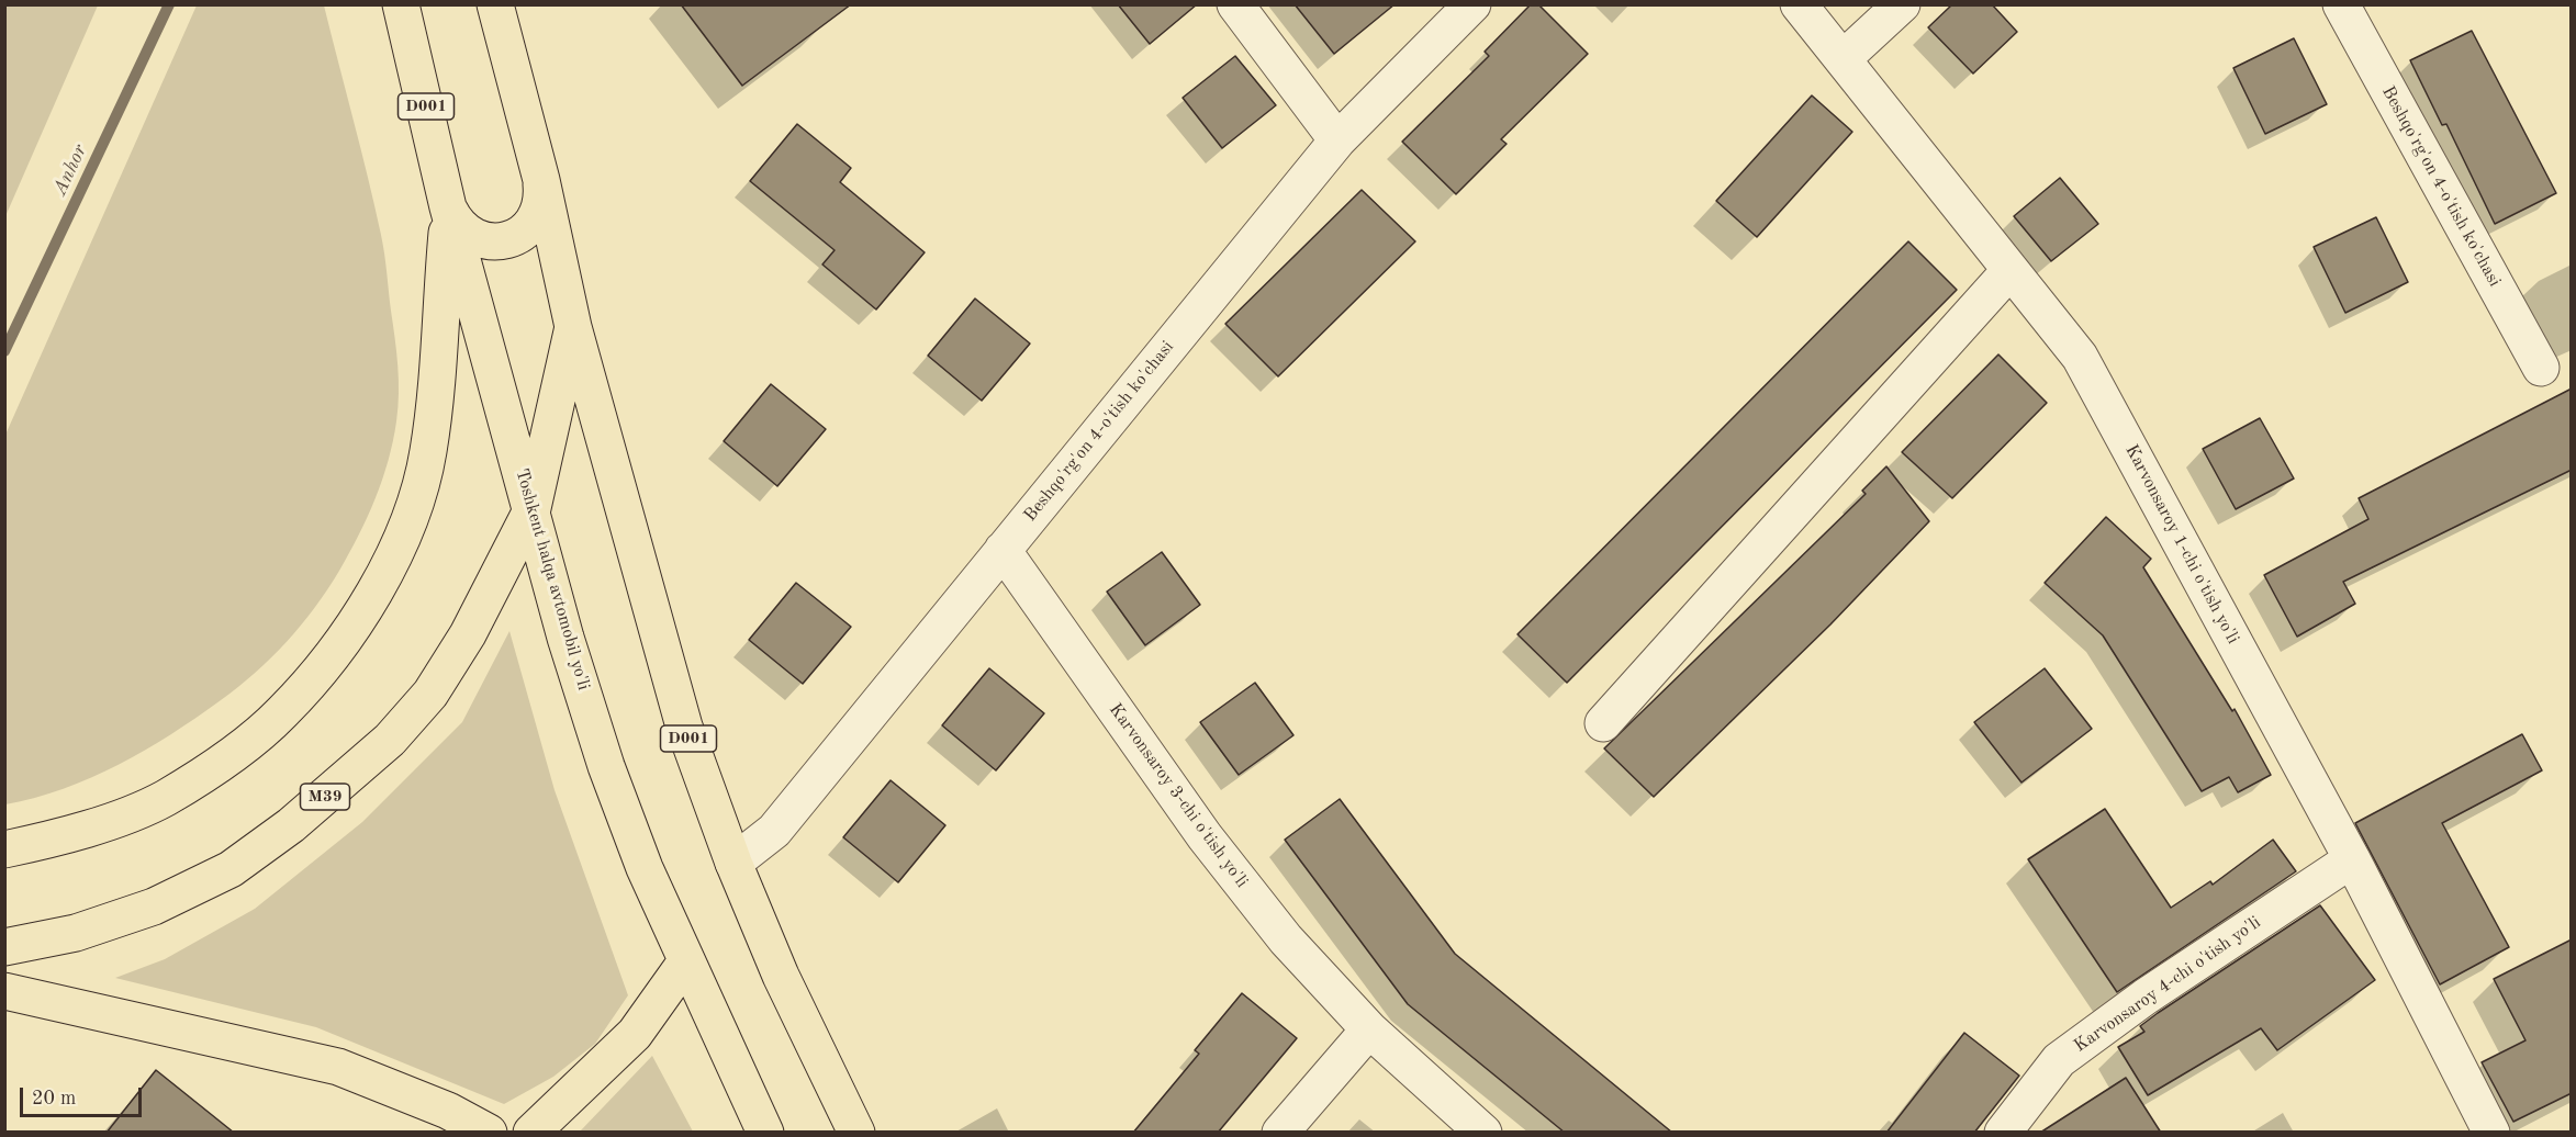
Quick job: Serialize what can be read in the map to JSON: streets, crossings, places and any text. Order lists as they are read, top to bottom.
{
  "streets": {
    "highway": ["D001", "Toshkent halqa avtomobil yo'li", "M39"],
    "street": [
      "Beshqo'rg'on 4-o'tish ko'chasi",
      "Karvonsaroy 1-chi o'tish yo'li",
      "Karvonsaroy 3-chi o'tish yo'li",
      "Karvonsaroy 4-chi o'tish yo'li"
    ]
  },
  "crossings": [
    ["D001", "Beshqo'rg'on 4-o'tish ko'chasi"],
    ["D001", "M39"],
    ["Beshqo'rg'on 4-o'tish ko'chasi", "Karvonsaroy 3-chi o'tish yo'li"],
    ["Karvonsaroy 1-chi o'tish yo'li", "Karvonsaroy 4-chi o'tish yo'li"],
    ["Toshkent halqa avtomobil yo'li", "M39"]
  ],
  "water": ["Anhor"],
  "scale_bar": "20 m"
}
